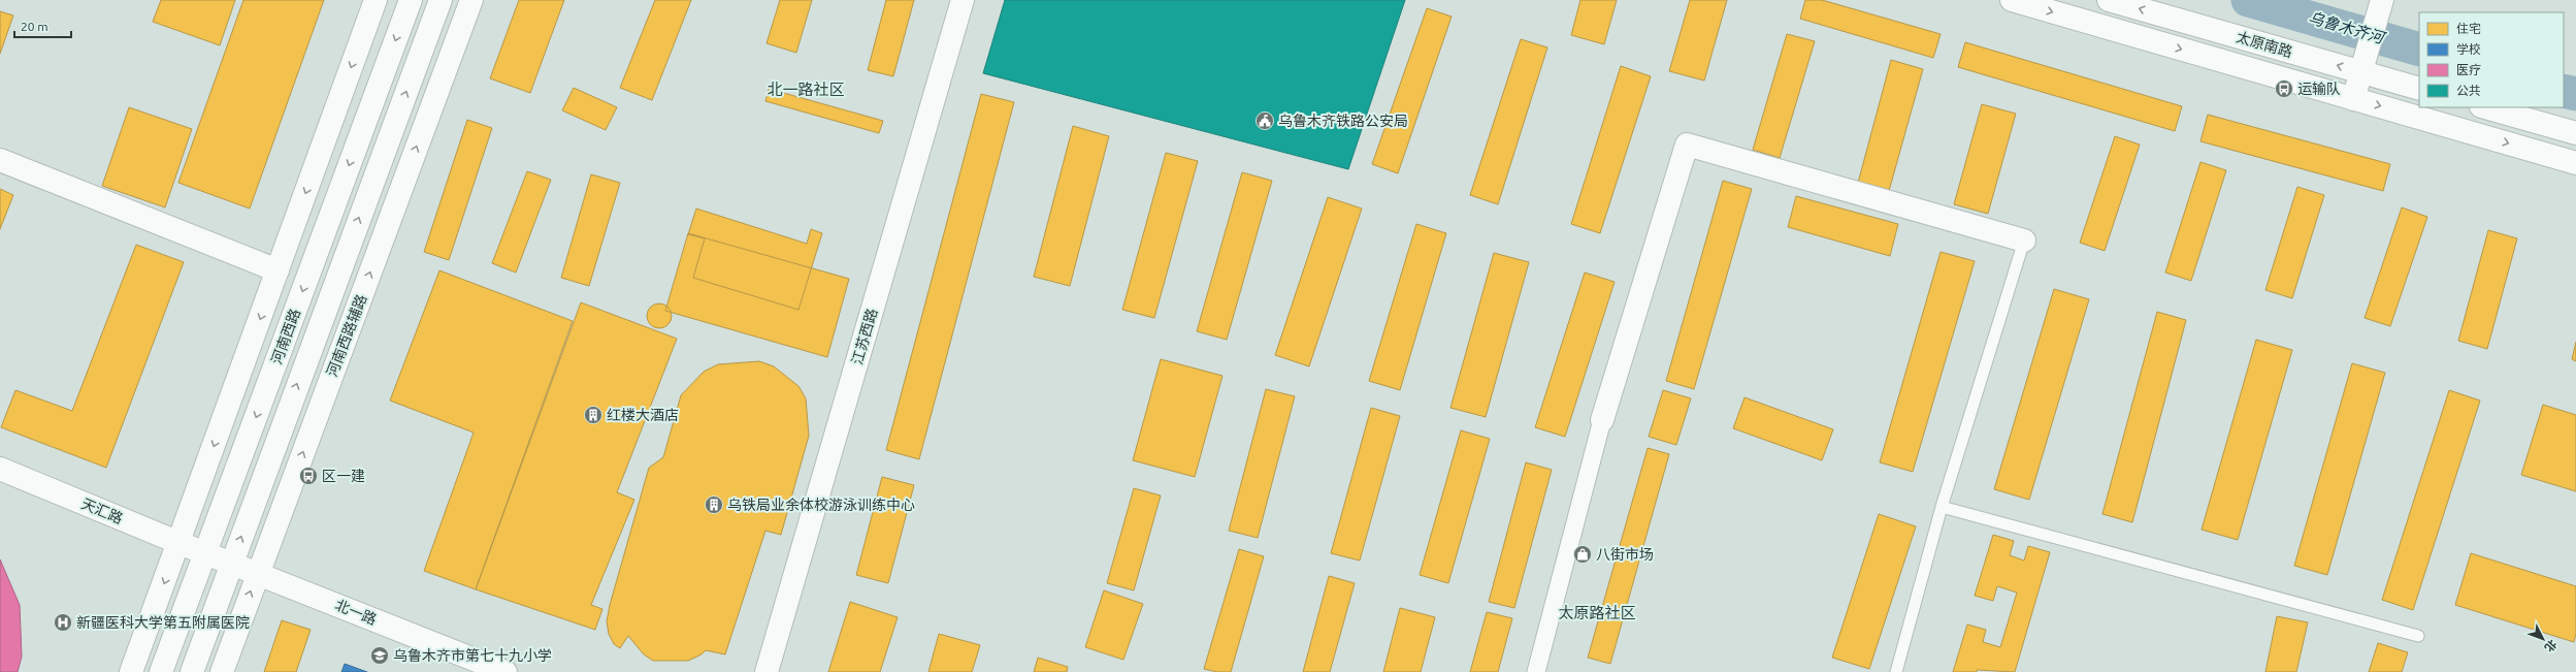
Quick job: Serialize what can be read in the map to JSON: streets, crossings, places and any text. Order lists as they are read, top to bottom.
{
  "streets": {
    "street": [
      "太原南路",
      "河南西路辅路",
      "河南西路",
      "江苏西路",
      "天汇路",
      "北一路"
    ]
  },
  "crossings": [
    ["河南西路辅路", "北一路"],
    ["河南西路", "天汇路"],
    ["河南西路", "北一路"],
    ["天汇路", "北一路"]
  ],
  "districts": ["北一路社区", "太原路社区"],
  "water": ["乌鲁木齐河"],
  "places": {
    "bus stop": ["运输队", "区一建"],
    "public building": ["乌鲁木齐铁路公安局"],
    "building": ["红楼大酒店", "乌铁局业余体校游泳训练中心"],
    "shop": ["八街市场"],
    "hospital": ["新疆医科大学第五附属医院"],
    "school or university": ["乌鲁木齐市第七十九小学"]
  },
  "legend": [
    "住宅",
    "学校",
    "医疗",
    "公共"
  ],
  "scale_bar": "20 m",
  "north": "bottom right"
}
